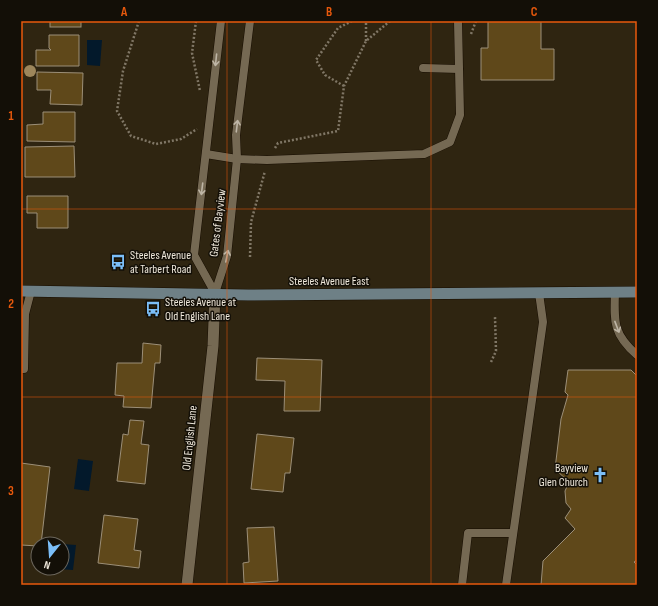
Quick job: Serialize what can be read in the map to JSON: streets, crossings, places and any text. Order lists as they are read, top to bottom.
{
  "streets": {
    "main road": ["Steeles Avenue East"],
    "street": ["Old English Lane"],
    "lane": ["Gates of Bayview"]
  },
  "crossings": [
    ["Gates of Bayview", "Steeles Avenue East"],
    ["Gates of Bayview", "Old English Lane"],
    ["Steeles Avenue East", "Old English Lane"]
  ],
  "places": {
    "bus stop": ["Steeles Avenue at Tarbert Road", "Steeles Avenue at Old English Lane"],
    "church": ["Bayview Glen Church"]
  },
  "north": "bottom",
  "grid": {
    "columns": ["A", "B", "C"],
    "rows": ["1", "2", "3"]
  }
}
